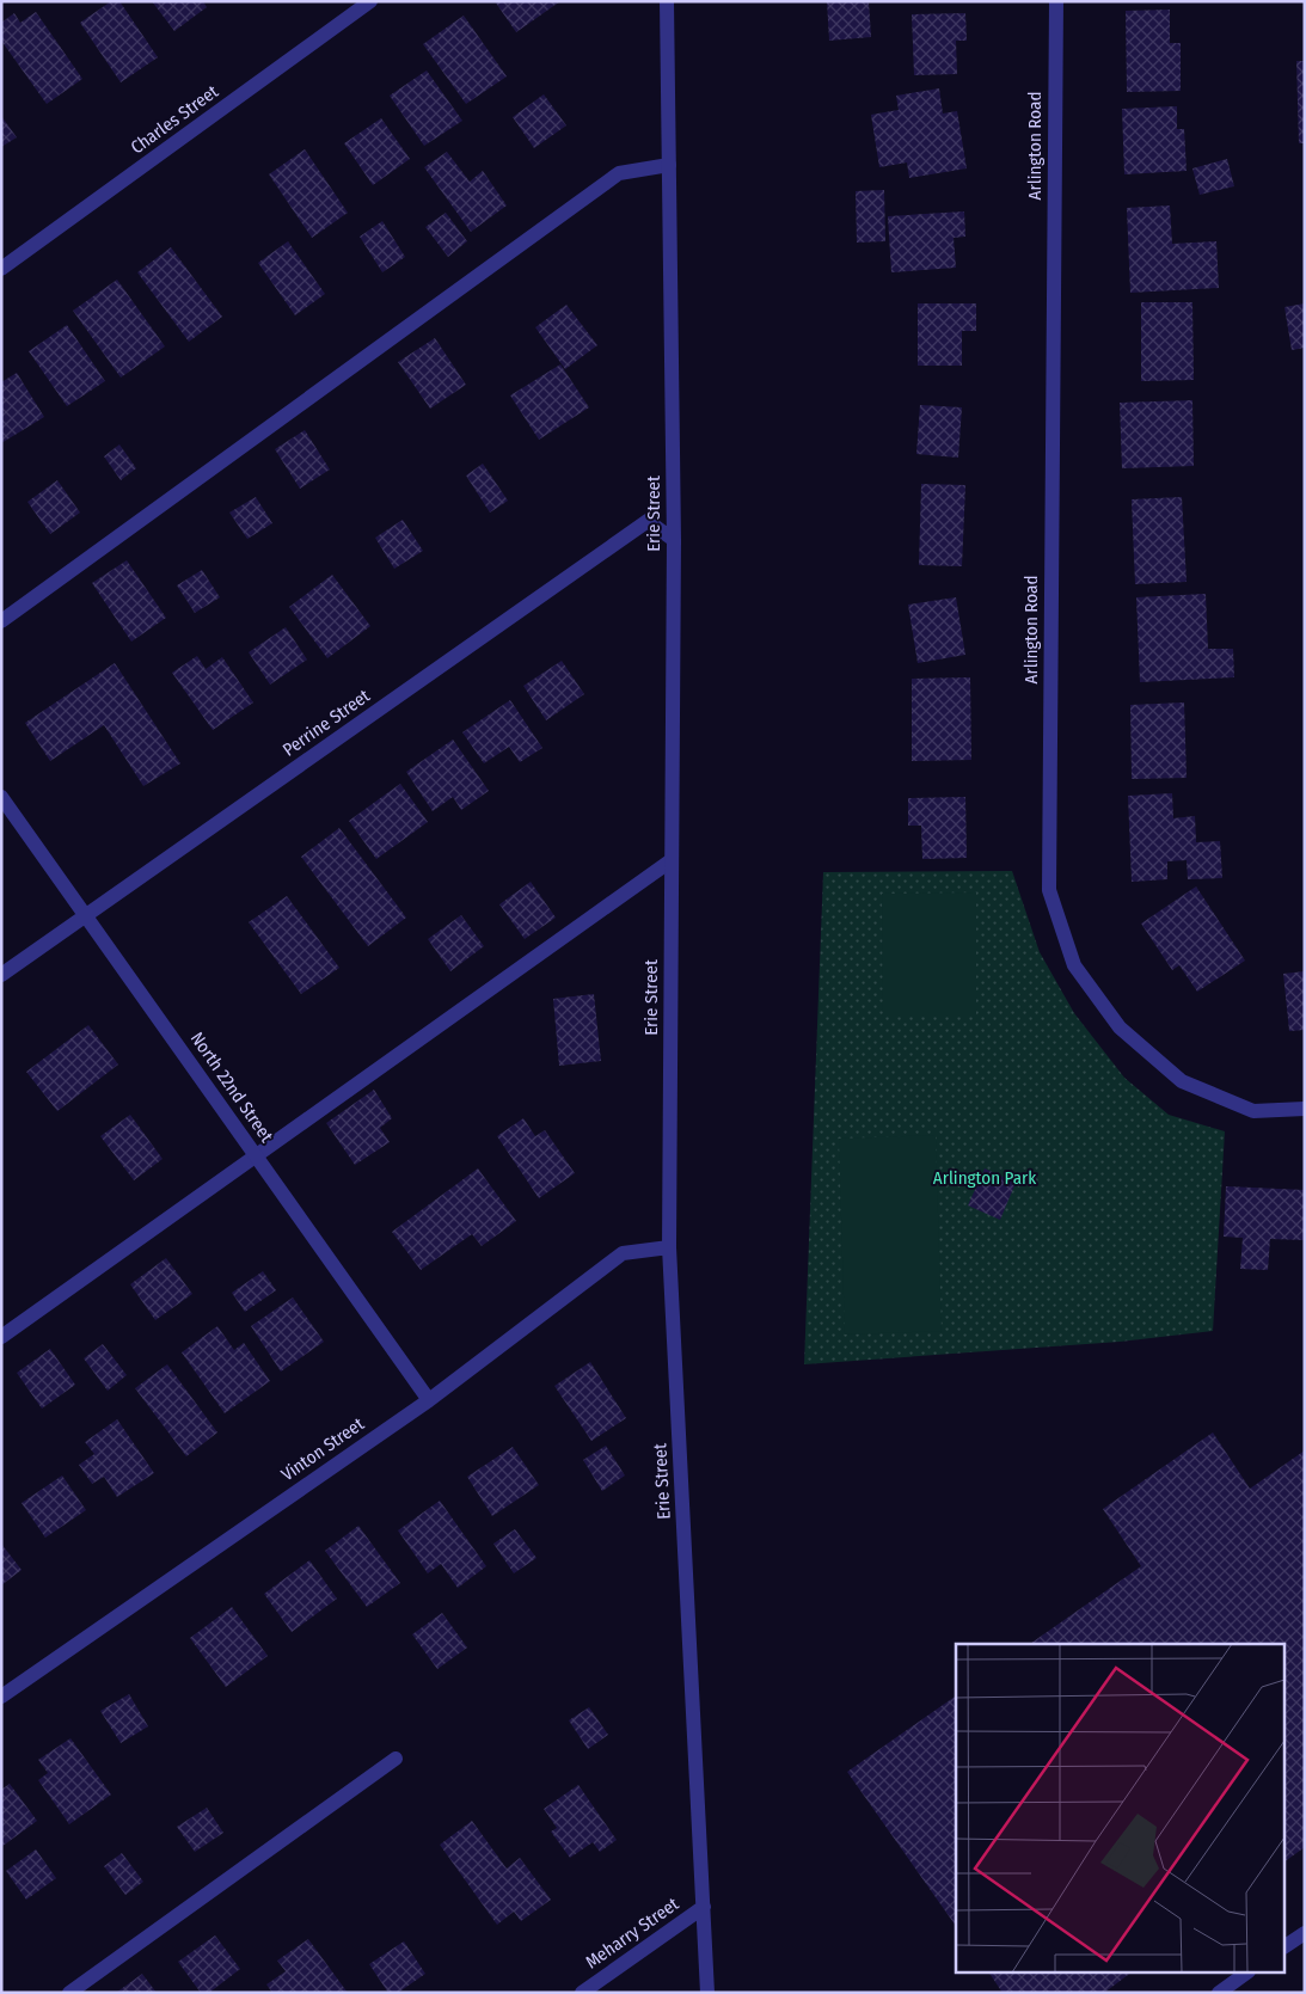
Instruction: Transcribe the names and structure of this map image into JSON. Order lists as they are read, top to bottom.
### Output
{
  "streets": {
    "street": [
      "Charles Street",
      "Arlington Road",
      "Erie Street",
      "Perrine Street",
      "North 22nd Street",
      "Vinton Street",
      "Meharry Street"
    ]
  },
  "crossings": [
    ["Erie Street", "Perrine Street"],
    ["Erie Street", "Vinton Street"],
    ["Erie Street", "Meharry Street"],
    ["Perrine Street", "North 22nd Street"],
    ["North 22nd Street", "Vinton Street"]
  ],
  "parks": ["Arlington Park"]
}
